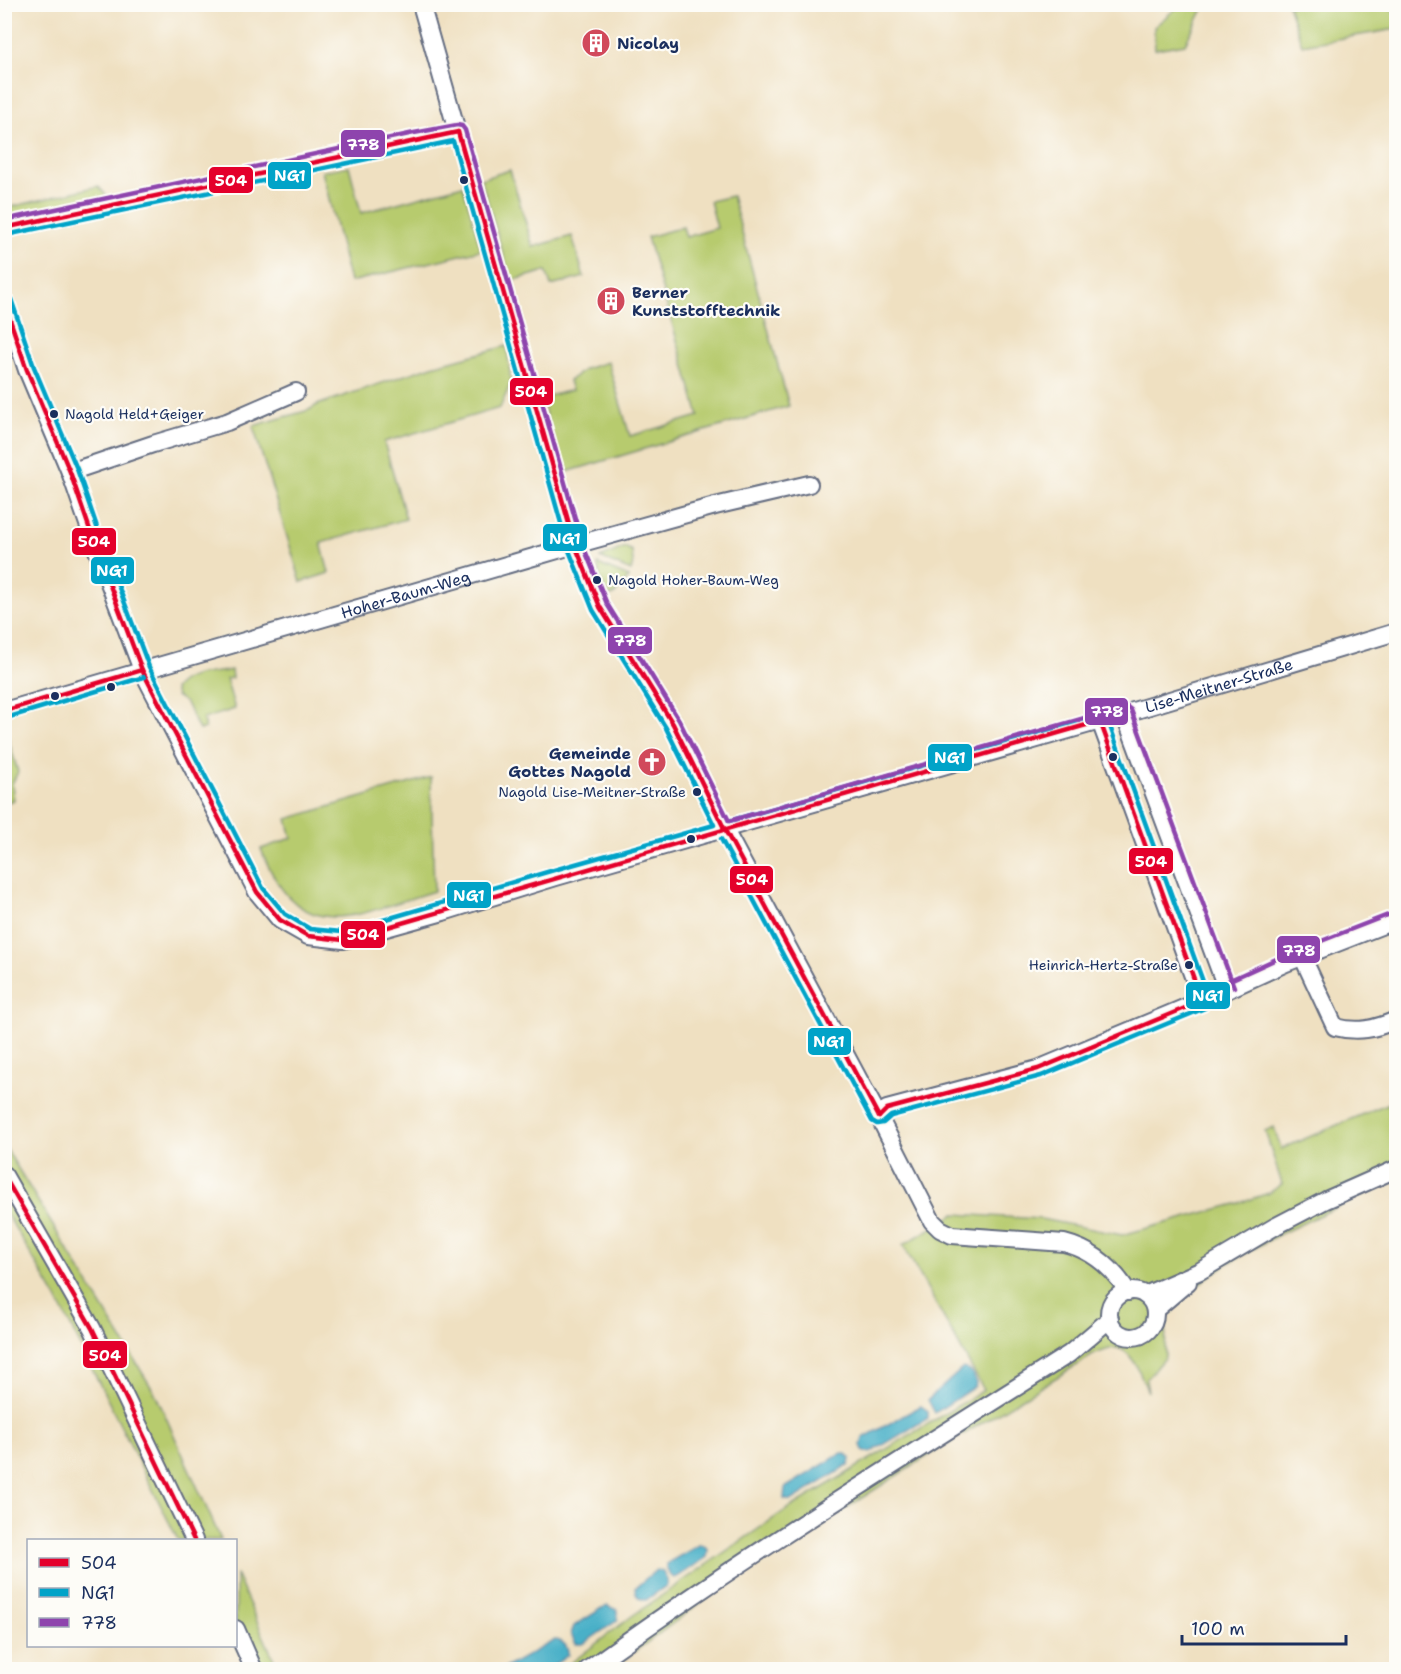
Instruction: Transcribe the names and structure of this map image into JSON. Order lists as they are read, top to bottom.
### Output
{
  "streets": {
    "street": ["Hoher-Baum-Weg", "Lise-Meitner-Straße"]
  },
  "crossings": [
    ["Hoher-Baum-Weg", "Lise-Meitner-Straße"]
  ],
  "places": {
    "building": ["Nicolay", "Berner Kunststofftechnik"],
    "other": [
      "Nagold Held+Geiger",
      "Nagold Hoher-Baum-Weg",
      "Nagold Lise-Meitner-Straße",
      "Heinrich-Hertz-Straße"
    ],
    "church": ["Gemeinde Gottes Nagold"]
  },
  "lines": ["transit line 778", "transit line 504", "transit line NG1"],
  "legend": ["504", "NG1", "778"],
  "scale_bar": "100 m"
}
